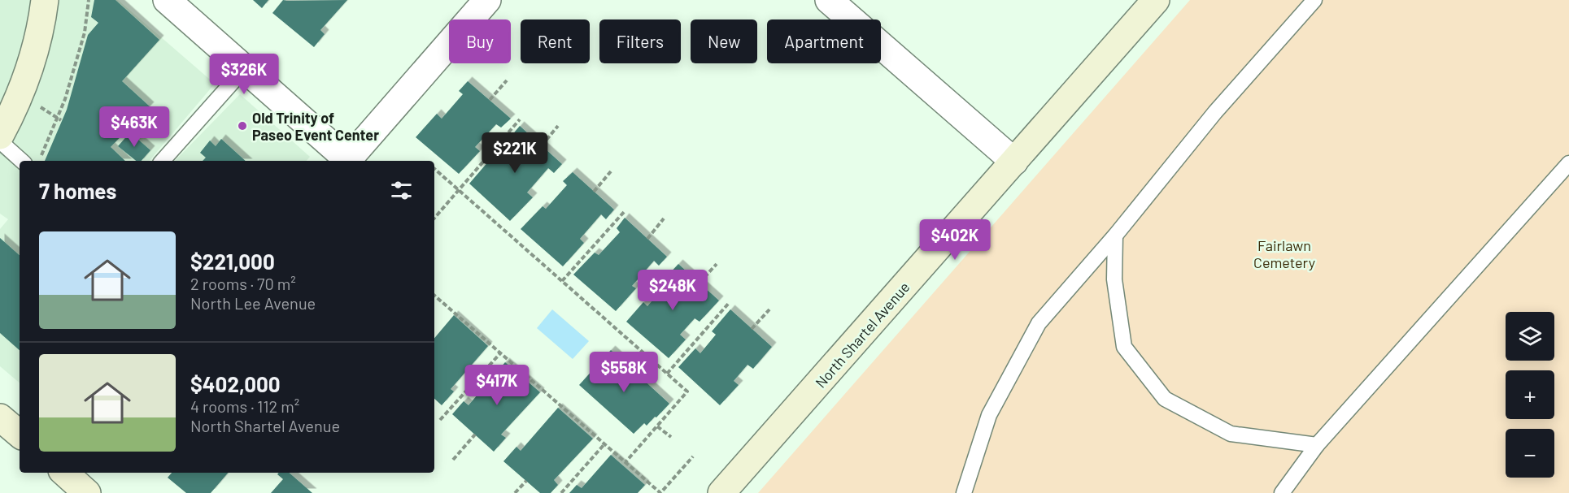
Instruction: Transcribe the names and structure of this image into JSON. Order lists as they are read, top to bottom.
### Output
{
  "streets": {
    "street": ["North Shartel Avenue"]
  },
  "parks": ["Fairlawn Cemetery"],
  "places": ["Old Trinity of Paseo Event Center"],
  "page": {
    "chip": [
      "Buy",
      "Rent",
      "Filters",
      "New",
      "Apartment"
    ],
    "price": [
      "$326K",
      "$463K",
      "$221K",
      "$402K",
      "$248K",
      "$558K",
      "$417K"
    ],
    "heading": "7 homes",
    "list": [
      {
        "name": "$221,000",
        "note": "2 rooms · 70 m² · North Lee Avenue"
      },
      {
        "name": "$402,000",
        "note": "4 rooms · 112 m² · North Shartel Avenue"
      }
    ],
    "map_buttons": ["+", "−"]
  }
}
